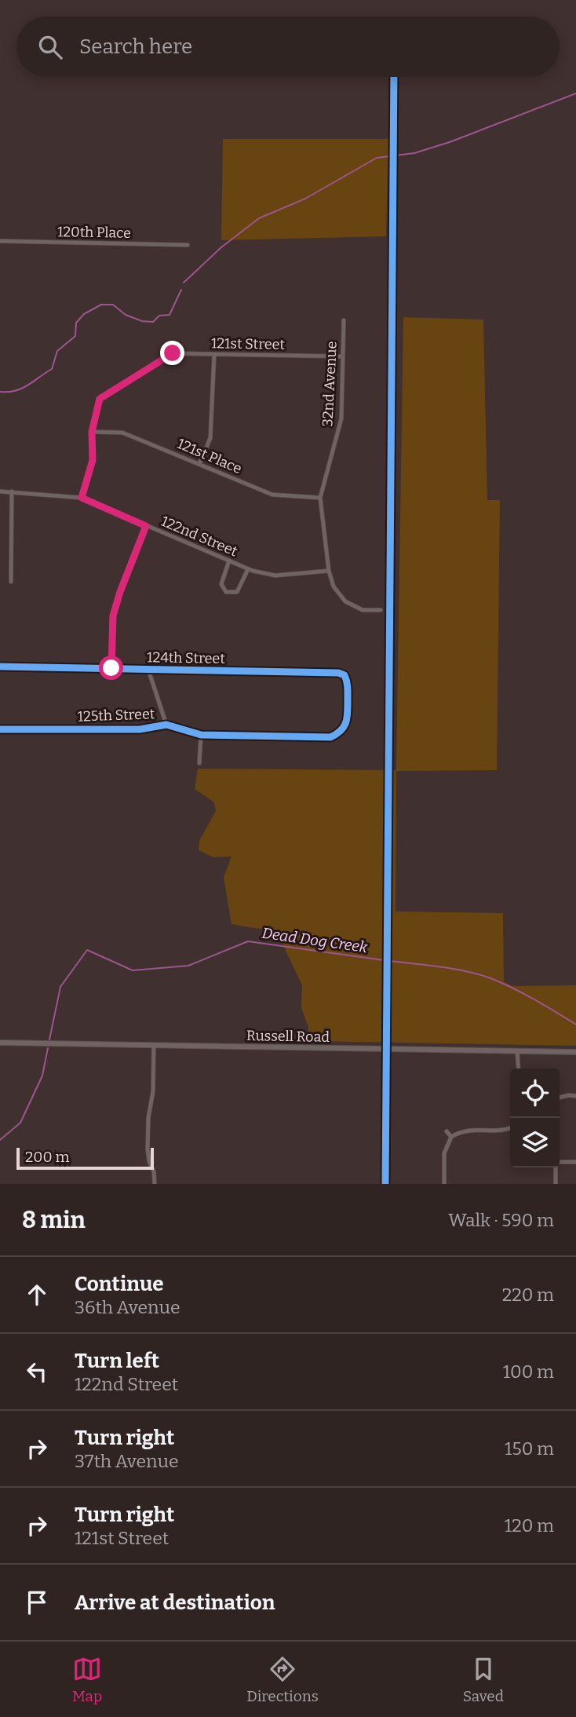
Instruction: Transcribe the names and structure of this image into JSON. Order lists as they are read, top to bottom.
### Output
{
  "streets": {
    "street": [
      "120th Place",
      "121st Street",
      "32nd Avenue",
      "121st Place",
      "122nd Street",
      "124th Street",
      "125th Street",
      "Russell Road"
    ]
  },
  "crossings": [
    ["121st Street", "32nd Avenue"],
    ["121st Street", "121st Place"],
    ["32nd Avenue", "121st Place"],
    ["32nd Avenue", "122nd Street"],
    ["124th Street", "125th Street"]
  ],
  "water": ["Dead Dog Creek"],
  "scale_bar": "200 m",
  "page": {
    "search": "Search here",
    "scale": "200 m",
    "heading": ["8 min", "Walk · 590 m"],
    "list": [
      ["Continue", "36th Avenue", "220 m"],
      ["Turn left", "122nd Street", "100 m"],
      ["Turn right", "37th Avenue", "150 m"],
      ["Turn right", "121st Street", "120 m"],
      "Arrive at destination"
    ],
    "nav": ["Map", "Directions", "Saved"]
  }
}
